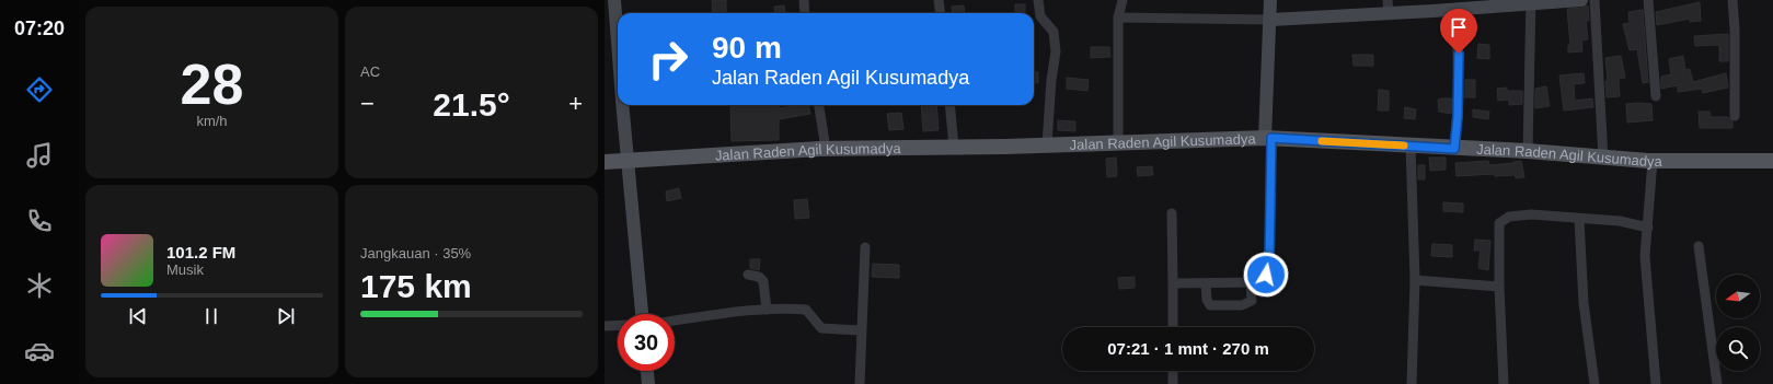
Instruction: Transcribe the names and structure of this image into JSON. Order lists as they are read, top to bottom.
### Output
{
  "streets": {
    "main road": ["Jalan Raden Agil Kusumadya"]
  },
  "north": "left",
  "page": {
    "tabs": "07:20",
    "tile": [
      ["28", "km/h"],
      "AC",
      ["Jangkauan · 35%", "175 km"]
    ],
    "turn": ["90 m", "Jalan Raden Agil Kusumadya"],
    "heat": ["−", "21.5°", "+"],
    "song": ["101.2 FM", "Musik"],
    "limit": "30",
    "trip": "07:21 · 1 mnt · 270 m"
  }
}
